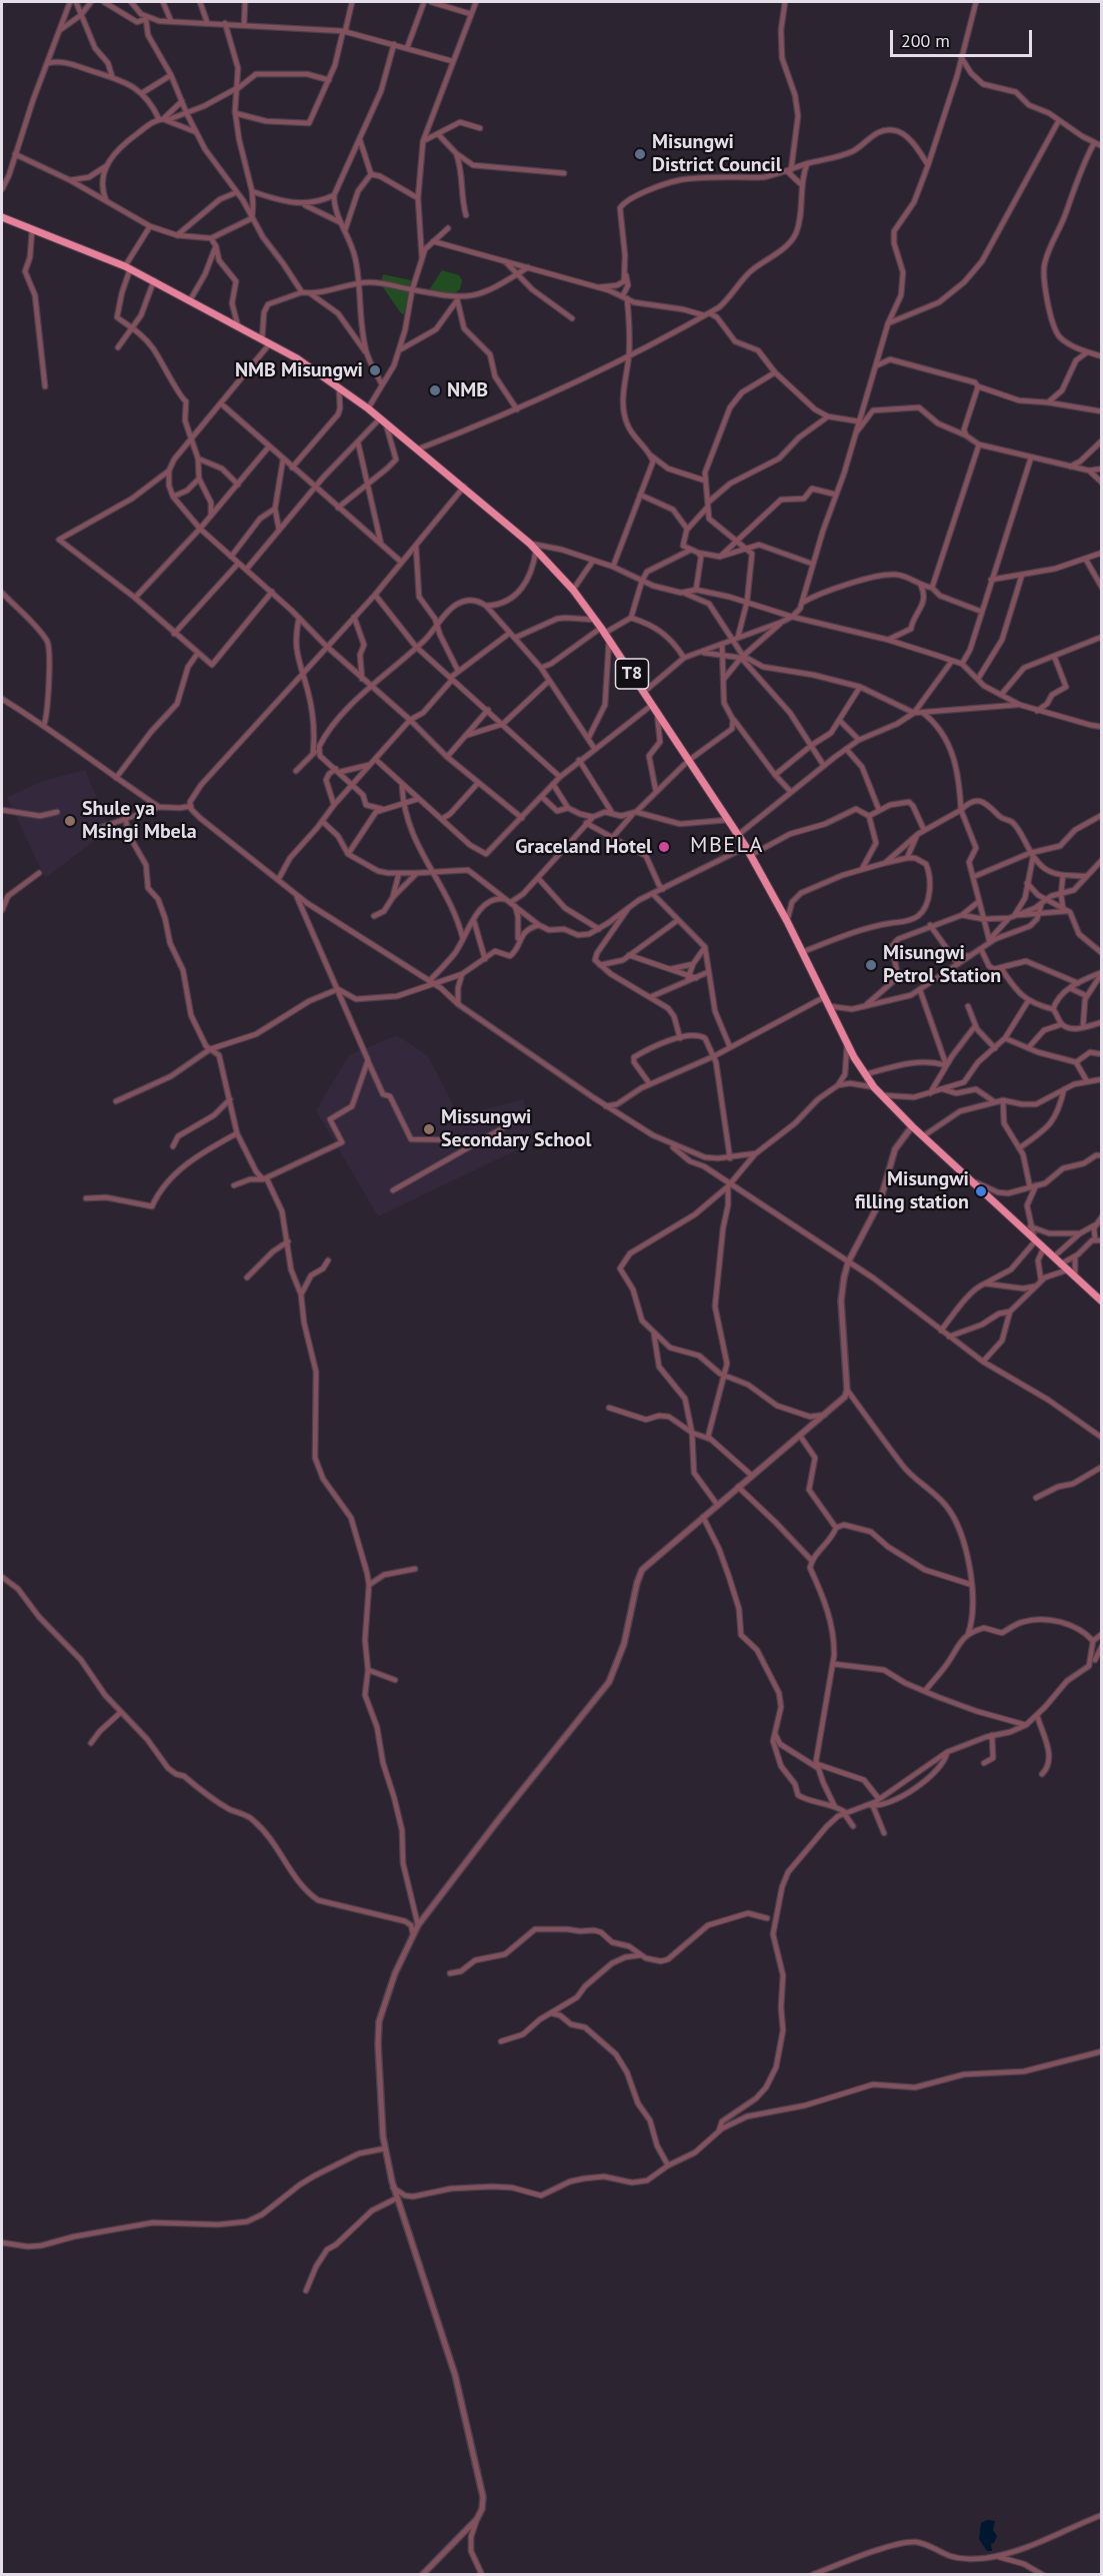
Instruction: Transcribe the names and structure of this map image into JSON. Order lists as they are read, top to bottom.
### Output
{
  "streets": {
    "highway": ["T8"]
  },
  "districts": ["MBELA"],
  "places": [
    "Misungwi District Council",
    "NMB Misungwi",
    "NMB",
    "Shule ya Msingi Mbela",
    "Graceland Hotel",
    "Misungwi Petrol Station",
    "Missungwi Secondary School",
    "Misungwi filling station"
  ],
  "scale_bar": "200 m"
}
